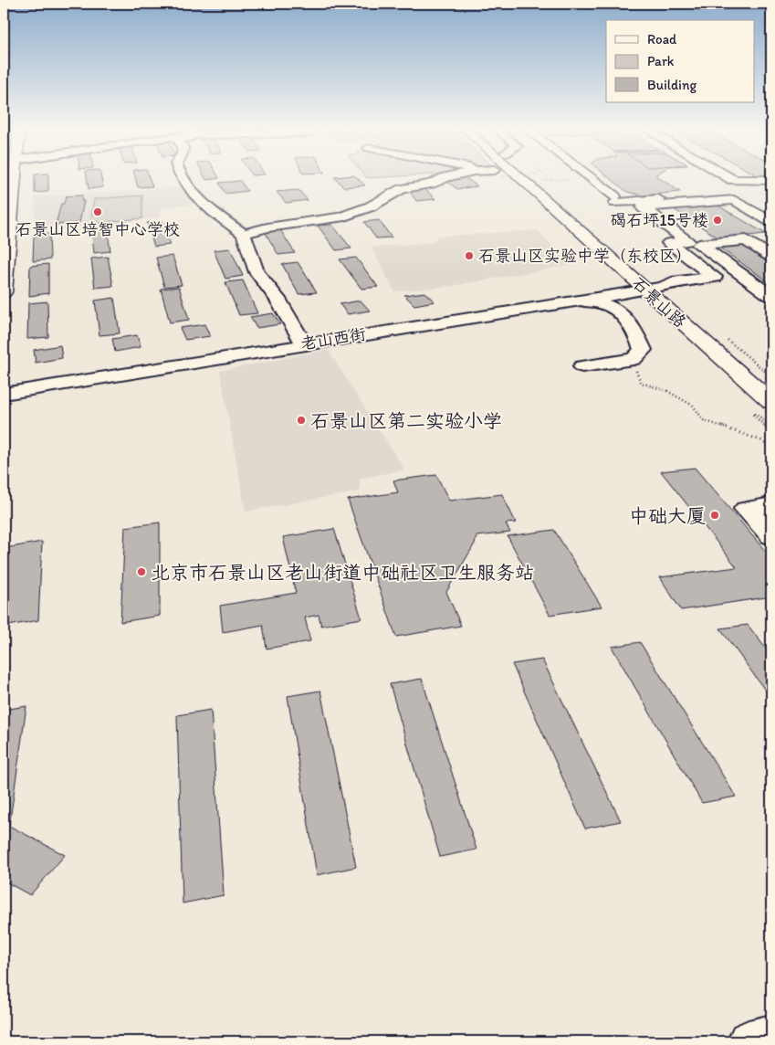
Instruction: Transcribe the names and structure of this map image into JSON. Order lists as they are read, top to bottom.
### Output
{
  "streets": {
    "main road": ["石景山路"],
    "street": ["老山西街"]
  },
  "crossings": [
    ["石景山路", "老山西街"]
  ],
  "places": [
    "石景山区培智中心学校",
    "碣石坪15号楼",
    "石景山区实验中学（东校区）",
    "石景山区第二实验小学",
    "中础大厦",
    "北京市石景山区老山街道中础社区卫生服务站"
  ],
  "legend": ["Road", "Park", "Building"]
}
